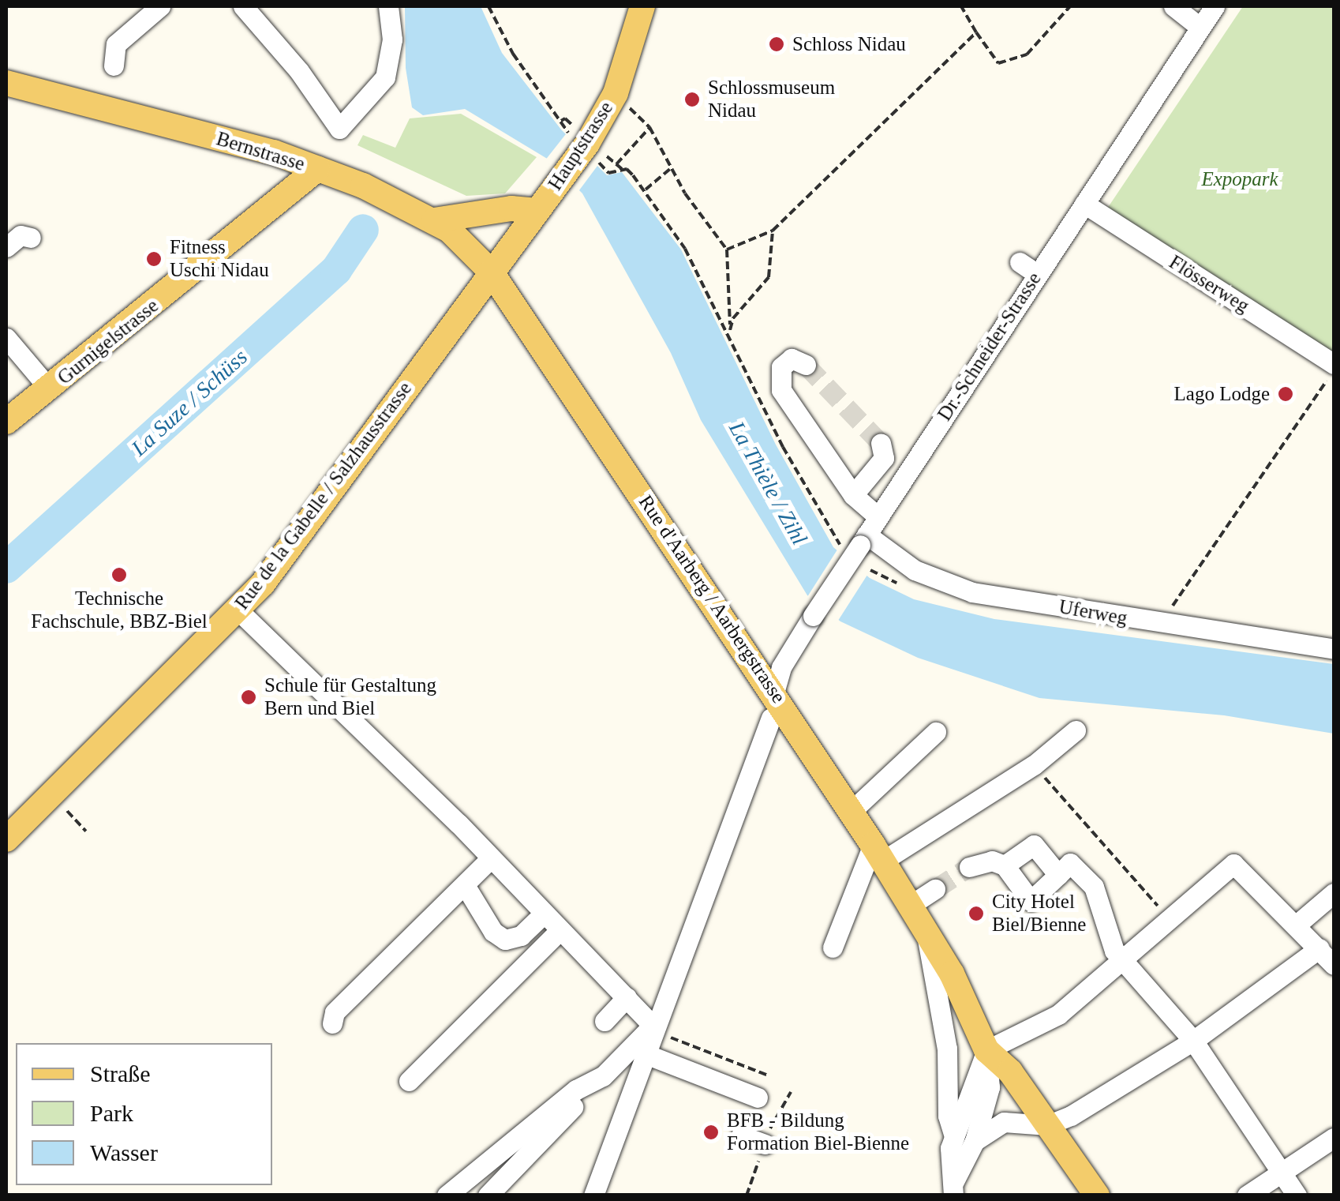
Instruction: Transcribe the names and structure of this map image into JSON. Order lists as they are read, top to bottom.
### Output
{
  "streets": {
    "main road": [
      "Hauptstrasse",
      "Bernstrasse",
      "Gurnigelstrasse",
      "Rue de la Gabelle / Salzhausstrasse",
      "Rue d'Aarberg / Aarbergstrasse"
    ],
    "street": ["Flösserweg", "Dr.-Schneider-Strasse", "Uferweg"]
  },
  "crossings": [
    ["Hauptstrasse", "Bernstrasse"],
    ["Hauptstrasse", "Rue de la Gabelle / Salzhausstrasse"],
    ["Hauptstrasse", "Rue d'Aarberg / Aarbergstrasse"],
    ["Bernstrasse", "Gurnigelstrasse"],
    ["Bernstrasse", "Rue de la Gabelle / Salzhausstrasse"],
    ["Bernstrasse", "Rue d'Aarberg / Aarbergstrasse"],
    ["Flösserweg", "Dr.-Schneider-Strasse"],
    ["Dr.-Schneider-Strasse", "Rue d'Aarberg / Aarbergstrasse"],
    ["Dr.-Schneider-Strasse", "Uferweg"],
    ["Rue de la Gabelle / Salzhausstrasse", "Rue d'Aarberg / Aarbergstrasse"]
  ],
  "water": ["La Suze / Schüss", "La Thièle / Zihl"],
  "parks": ["Expopark"],
  "places": [
    "Schloss Nidau",
    "Schlossmuseum Nidau",
    "Fitness Uschi Nidau",
    "Lago Lodge",
    "Technische Fachschule, BBZ-Biel",
    "Schule für Gestaltung Bern und Biel",
    "City Hotel Biel/Bienne",
    "BFB - Bildung Formation Biel-Bienne"
  ],
  "legend": ["Straße", "Park", "Wasser"]
}
